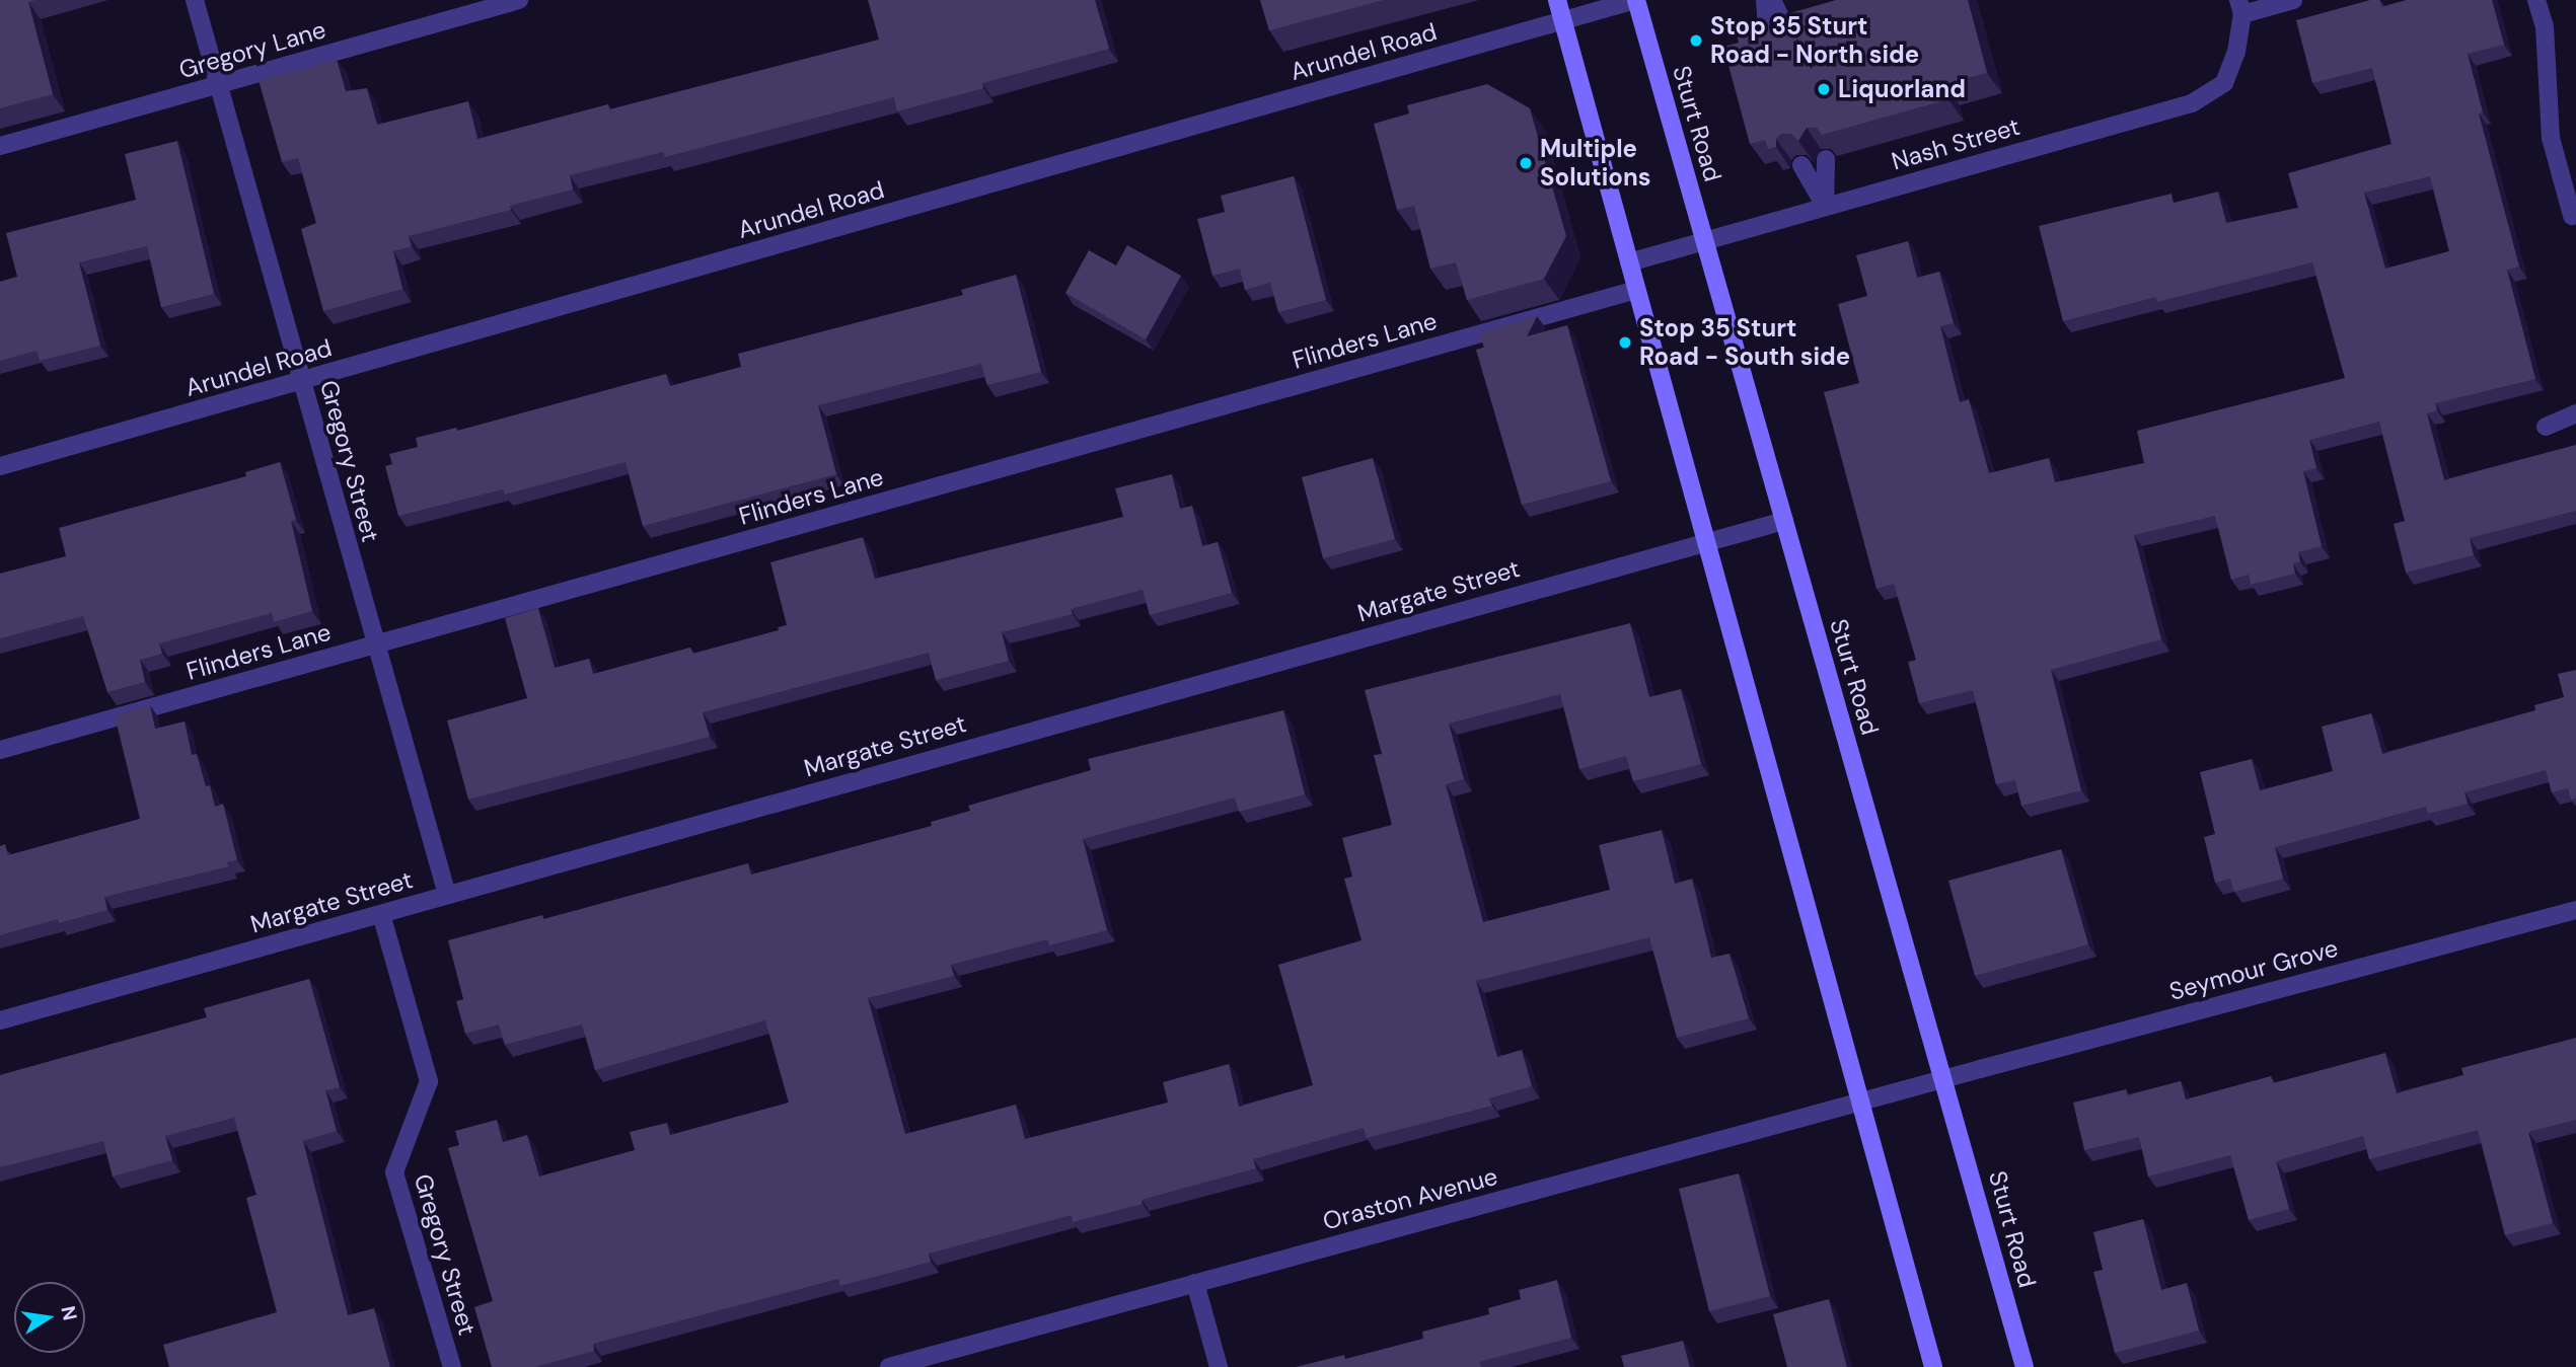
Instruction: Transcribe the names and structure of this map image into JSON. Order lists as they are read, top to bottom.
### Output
{
  "streets": {
    "main road": ["Sturt Road"],
    "street": [
      "Gregory Lane",
      "Arundel Road",
      "Nash Street",
      "Flinders Lane",
      "Gregory Street",
      "Margate Street",
      "Seymour Grove",
      "Oraston Avenue"
    ]
  },
  "crossings": [
    ["Gregory Lane", "Gregory Street"],
    ["Arundel Road", "Sturt Road"],
    ["Arundel Road", "Gregory Street"],
    ["Sturt Road", "Nash Street"],
    ["Sturt Road", "Margate Street"],
    ["Sturt Road", "Seymour Grove"],
    ["Sturt Road", "Oraston Avenue"],
    ["Flinders Lane", "Gregory Street"],
    ["Gregory Street", "Margate Street"],
    ["Seymour Grove", "Oraston Avenue"]
  ],
  "places": [
    "Stop 35 Sturt Road - North side",
    "Liquorland",
    "Multiple Solutions",
    "Stop 35 Sturt Road - South side"
  ],
  "north": "right"
}
